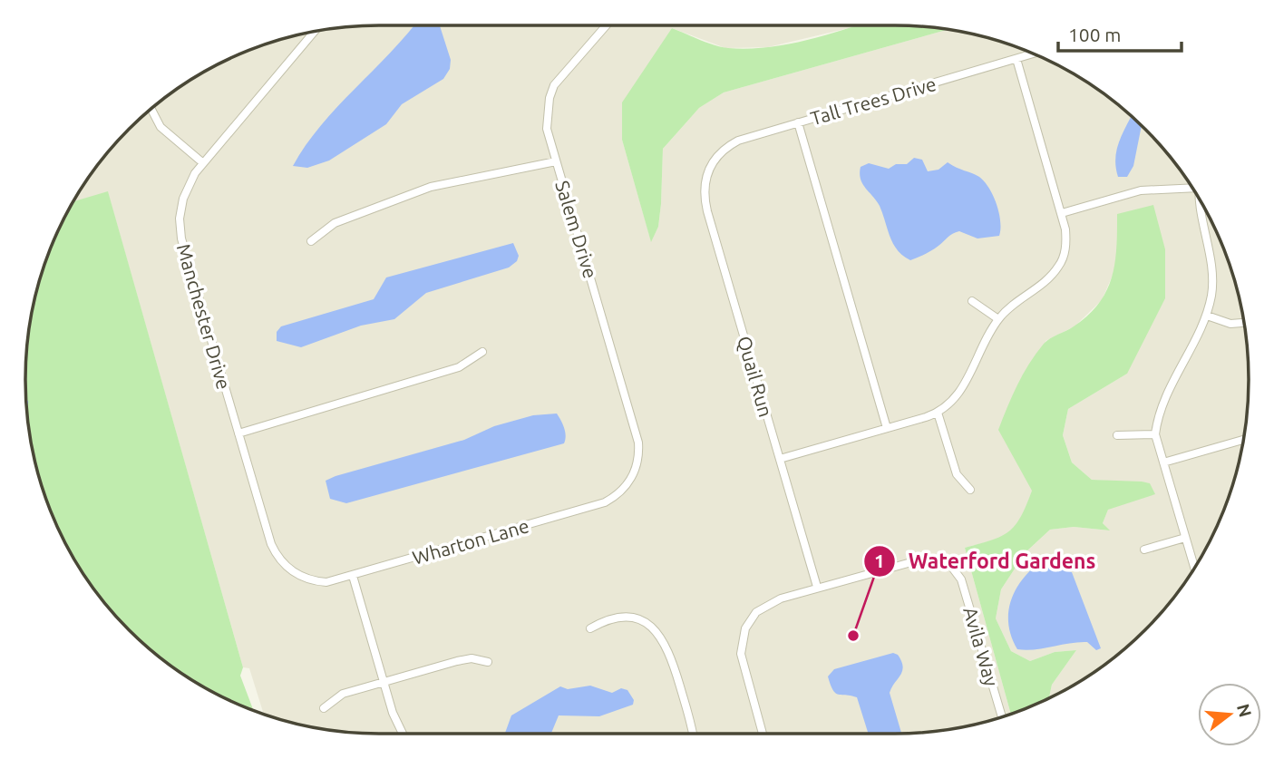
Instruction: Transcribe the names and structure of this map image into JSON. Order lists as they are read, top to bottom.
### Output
{
  "streets": {
    "street": [
      "Tall Trees Drive",
      "Salem Drive",
      "Manchester Drive",
      "Quail Run",
      "Wharton Lane",
      "Avila Way"
    ]
  },
  "crossings": [
    ["Tall Trees Drive", "Quail Run"],
    ["Salem Drive", "Wharton Lane"],
    ["Manchester Drive", "Wharton Lane"],
    ["Quail Run", "Avila Way"]
  ],
  "places": ["Waterford Gardens"],
  "scale_bar": "100 m",
  "north": "right"
}
